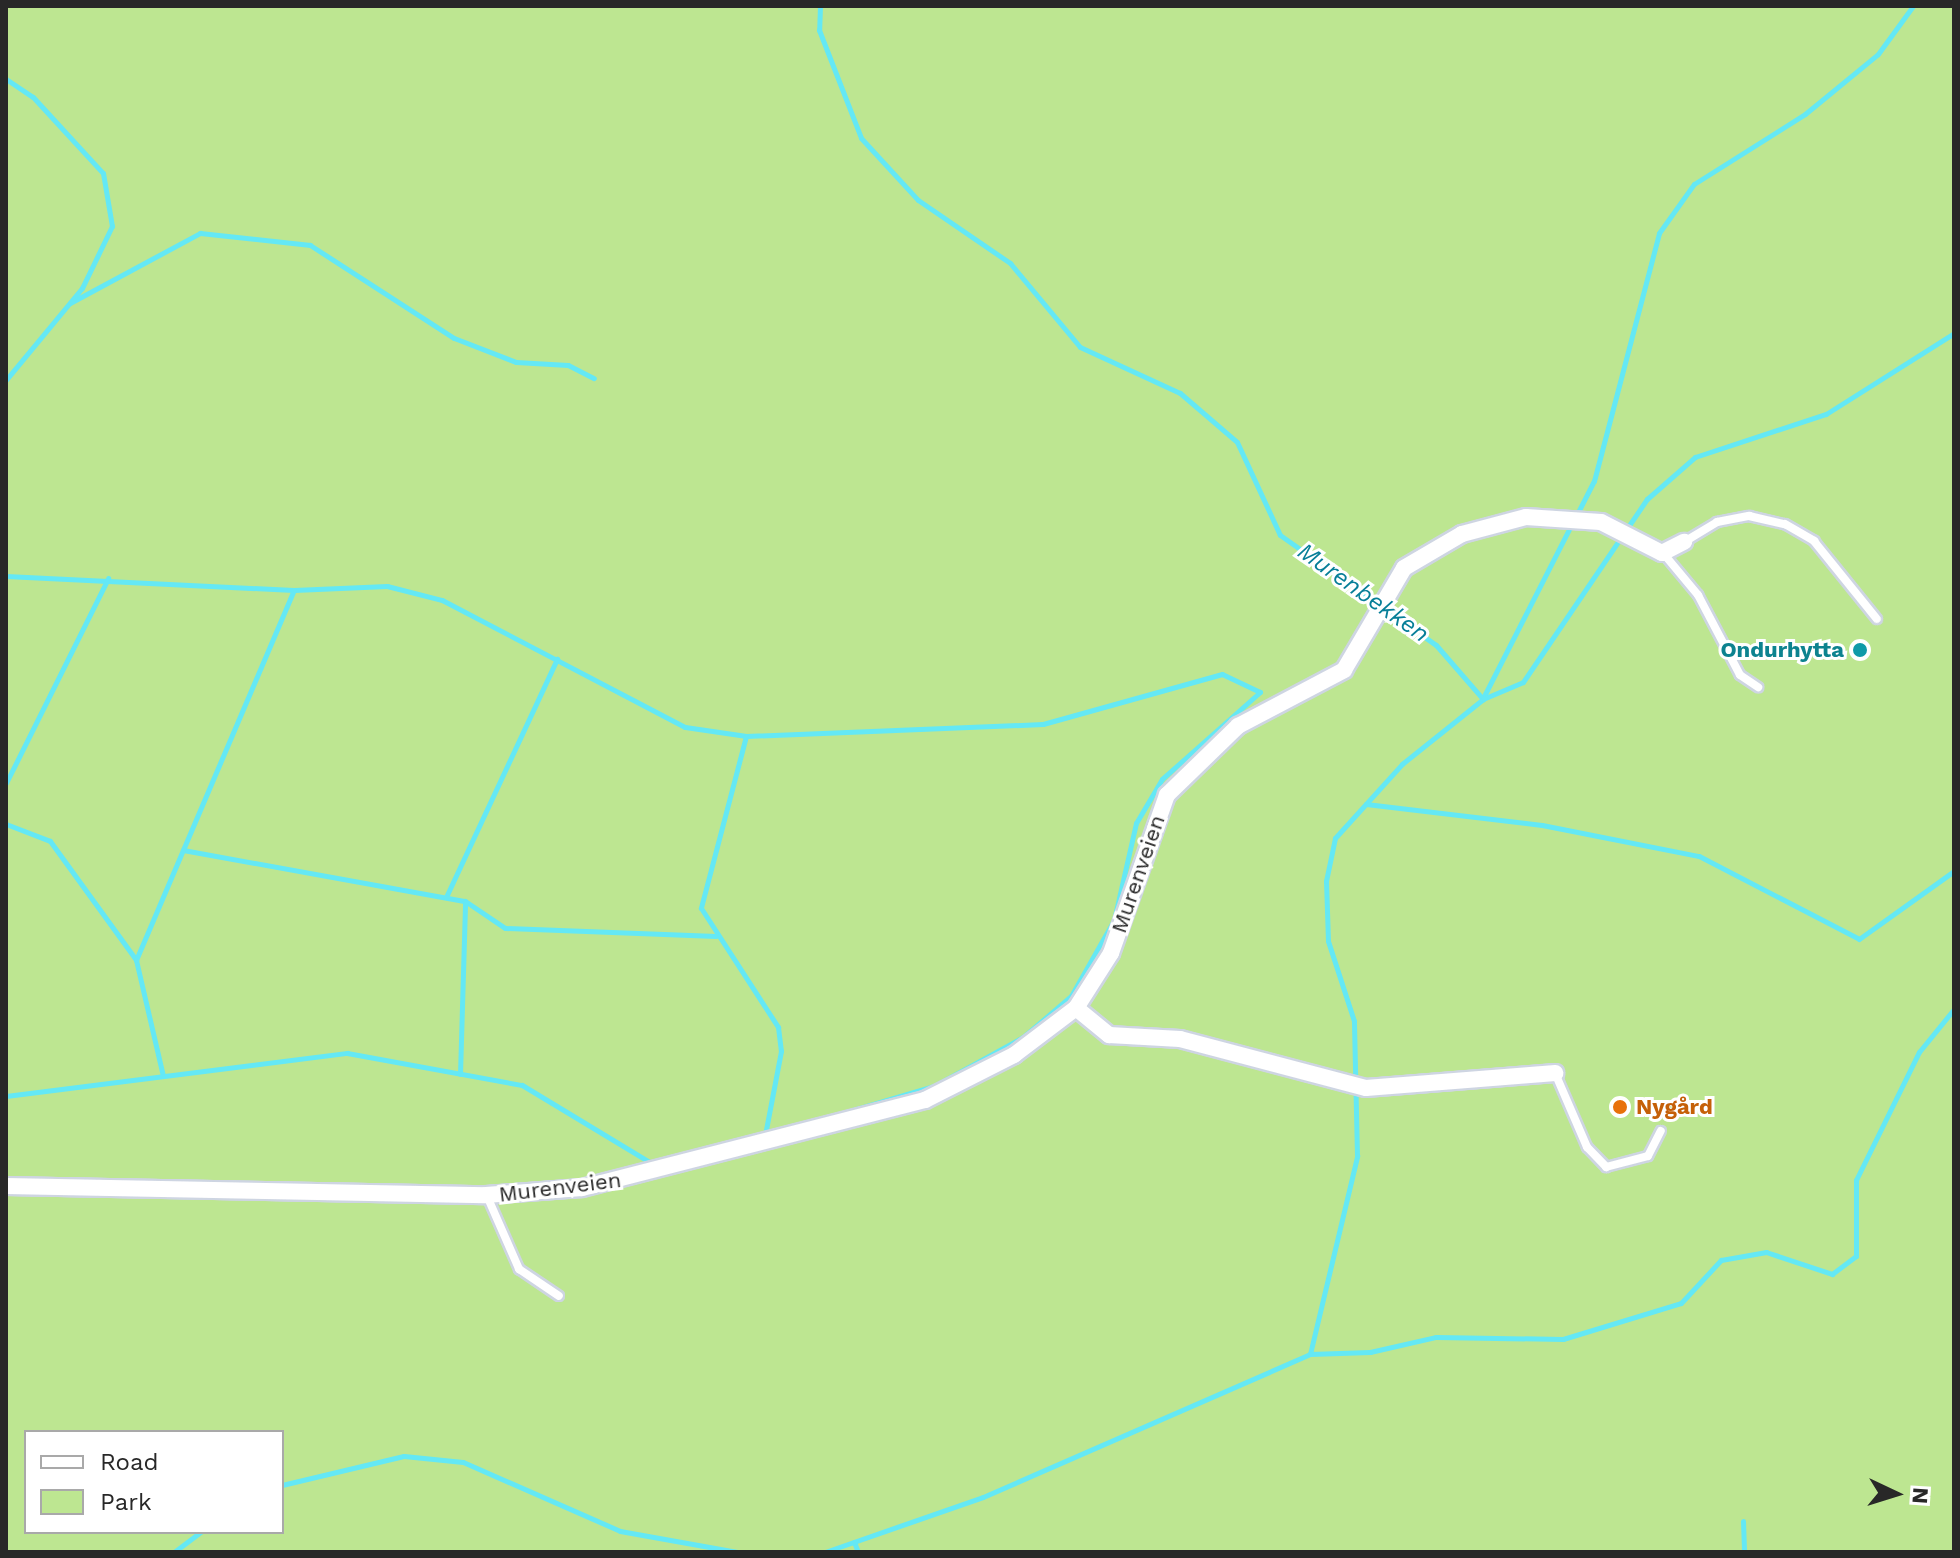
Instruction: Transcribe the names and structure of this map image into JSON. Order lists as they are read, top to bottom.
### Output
{
  "streets": {
    "street": ["Murenveien"]
  },
  "water": ["Murenbekken"],
  "places": ["Ondurhytta", "Nygård"],
  "legend": ["Road", "Park"],
  "north": "right"
}
